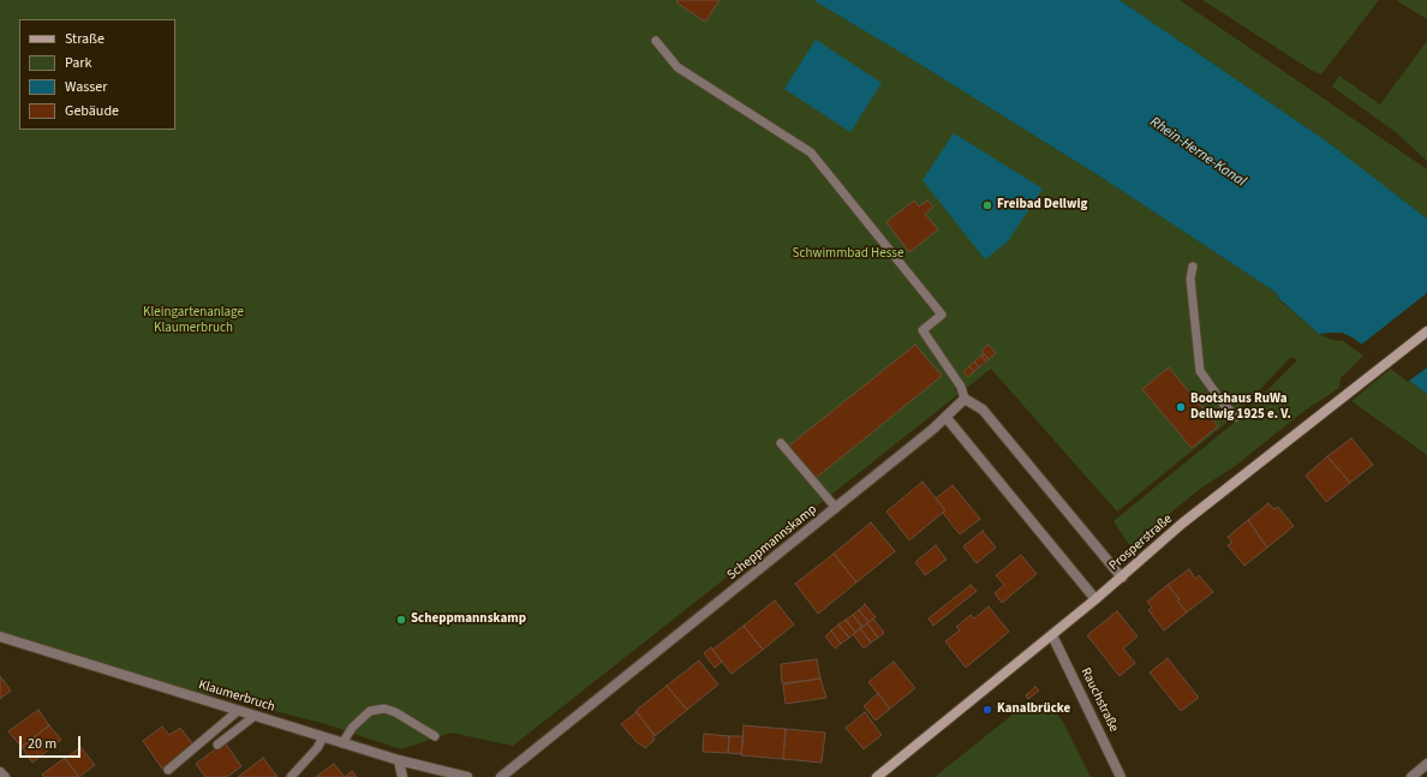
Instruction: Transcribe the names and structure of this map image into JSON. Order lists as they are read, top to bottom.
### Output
{
  "streets": {
    "main road": ["Prosperstraße"],
    "street": ["Scheppmannskamp", "Klaumerbruch", "Rauchstraße"]
  },
  "crossings": [
    ["Prosperstraße", "Rauchstraße"]
  ],
  "water": ["Rhein-Herne-Kanal"],
  "parks": ["Schwimmbad Hesse", "Kleingartenanlage Klaumerbruch"],
  "places": [
    "Freibad Dellwig",
    "Bootshaus RuWa Dellwig 1925 e. V.",
    "Scheppmannskamp",
    "Kanalbrücke"
  ],
  "legend": [
    "Straße",
    "Park",
    "Wasser",
    "Gebäude"
  ],
  "scale_bar": "20 m"
}
